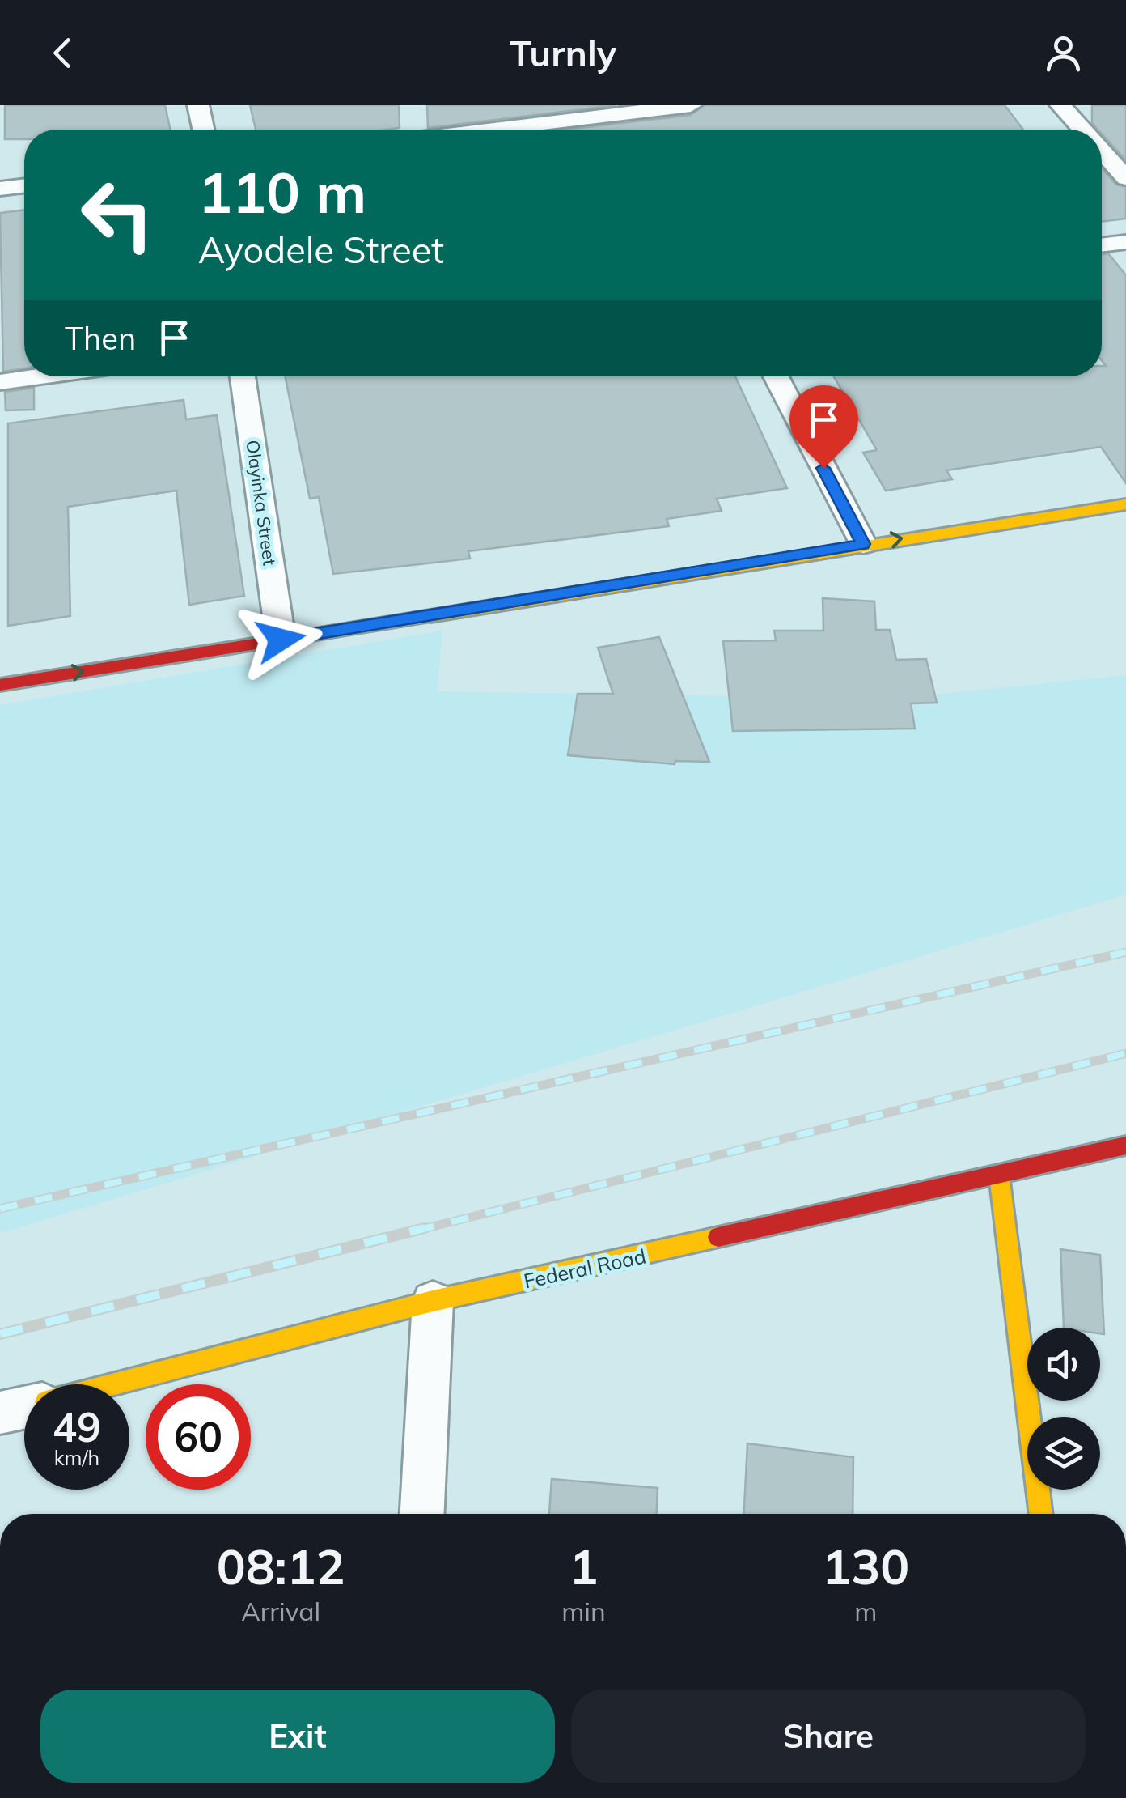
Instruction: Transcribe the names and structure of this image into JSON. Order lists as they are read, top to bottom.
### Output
{
  "streets": {
    "main road": ["Federal Road"],
    "street": ["Olayinka Street"]
  },
  "page": {
    "header": "Turnly",
    "turn": ["110 m", "Ayodele Street"],
    "then": "Then",
    "speed": "49 km/h",
    "limit": "60",
    "eta": [
      "08:12",
      "Arrival",
      "1",
      "min",
      "130",
      "m"
    ],
    "buttons": ["Exit", "Share"]
  }
}
